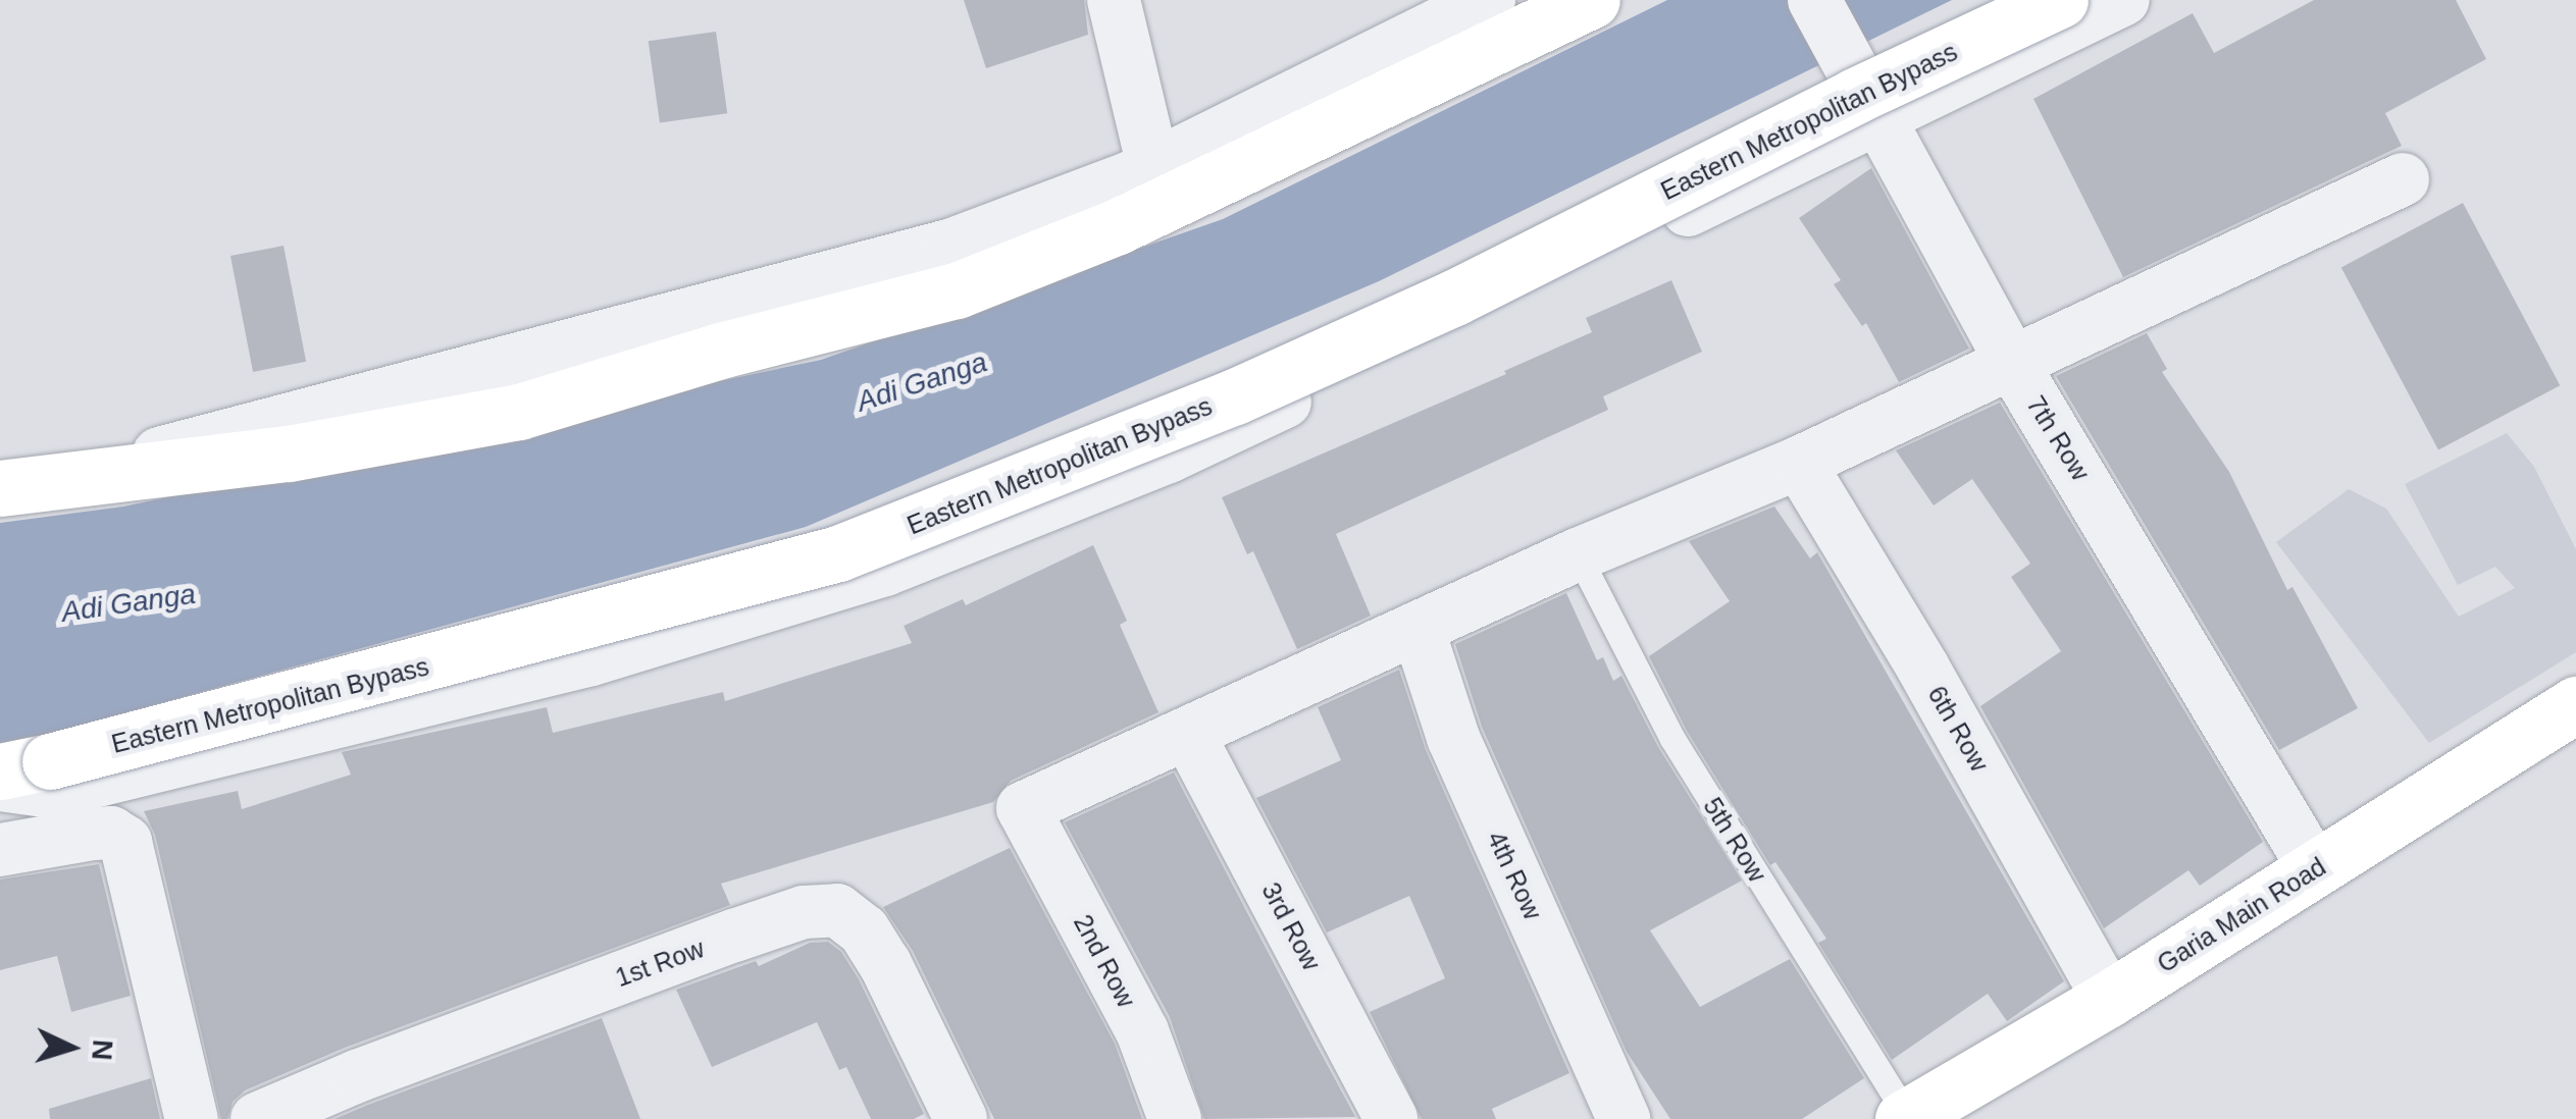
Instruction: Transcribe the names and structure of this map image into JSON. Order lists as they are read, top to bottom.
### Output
{
  "streets": {
    "main road": ["Eastern Metropolitan Bypass", "Garia Main Road"],
    "street": [
      "7th Row",
      "6th Row",
      "4th Row",
      "3rd Row",
      "2nd Row",
      "1st Row"
    ],
    "lane": ["5th Row"]
  },
  "crossings": [
    ["7th Row", "Garia Main Road"],
    ["6th Row", "Garia Main Road"],
    ["5th Row", "Garia Main Road"],
    ["3rd Row", "2nd Row"]
  ],
  "water": ["Adi Ganga"],
  "north": "right"
}
